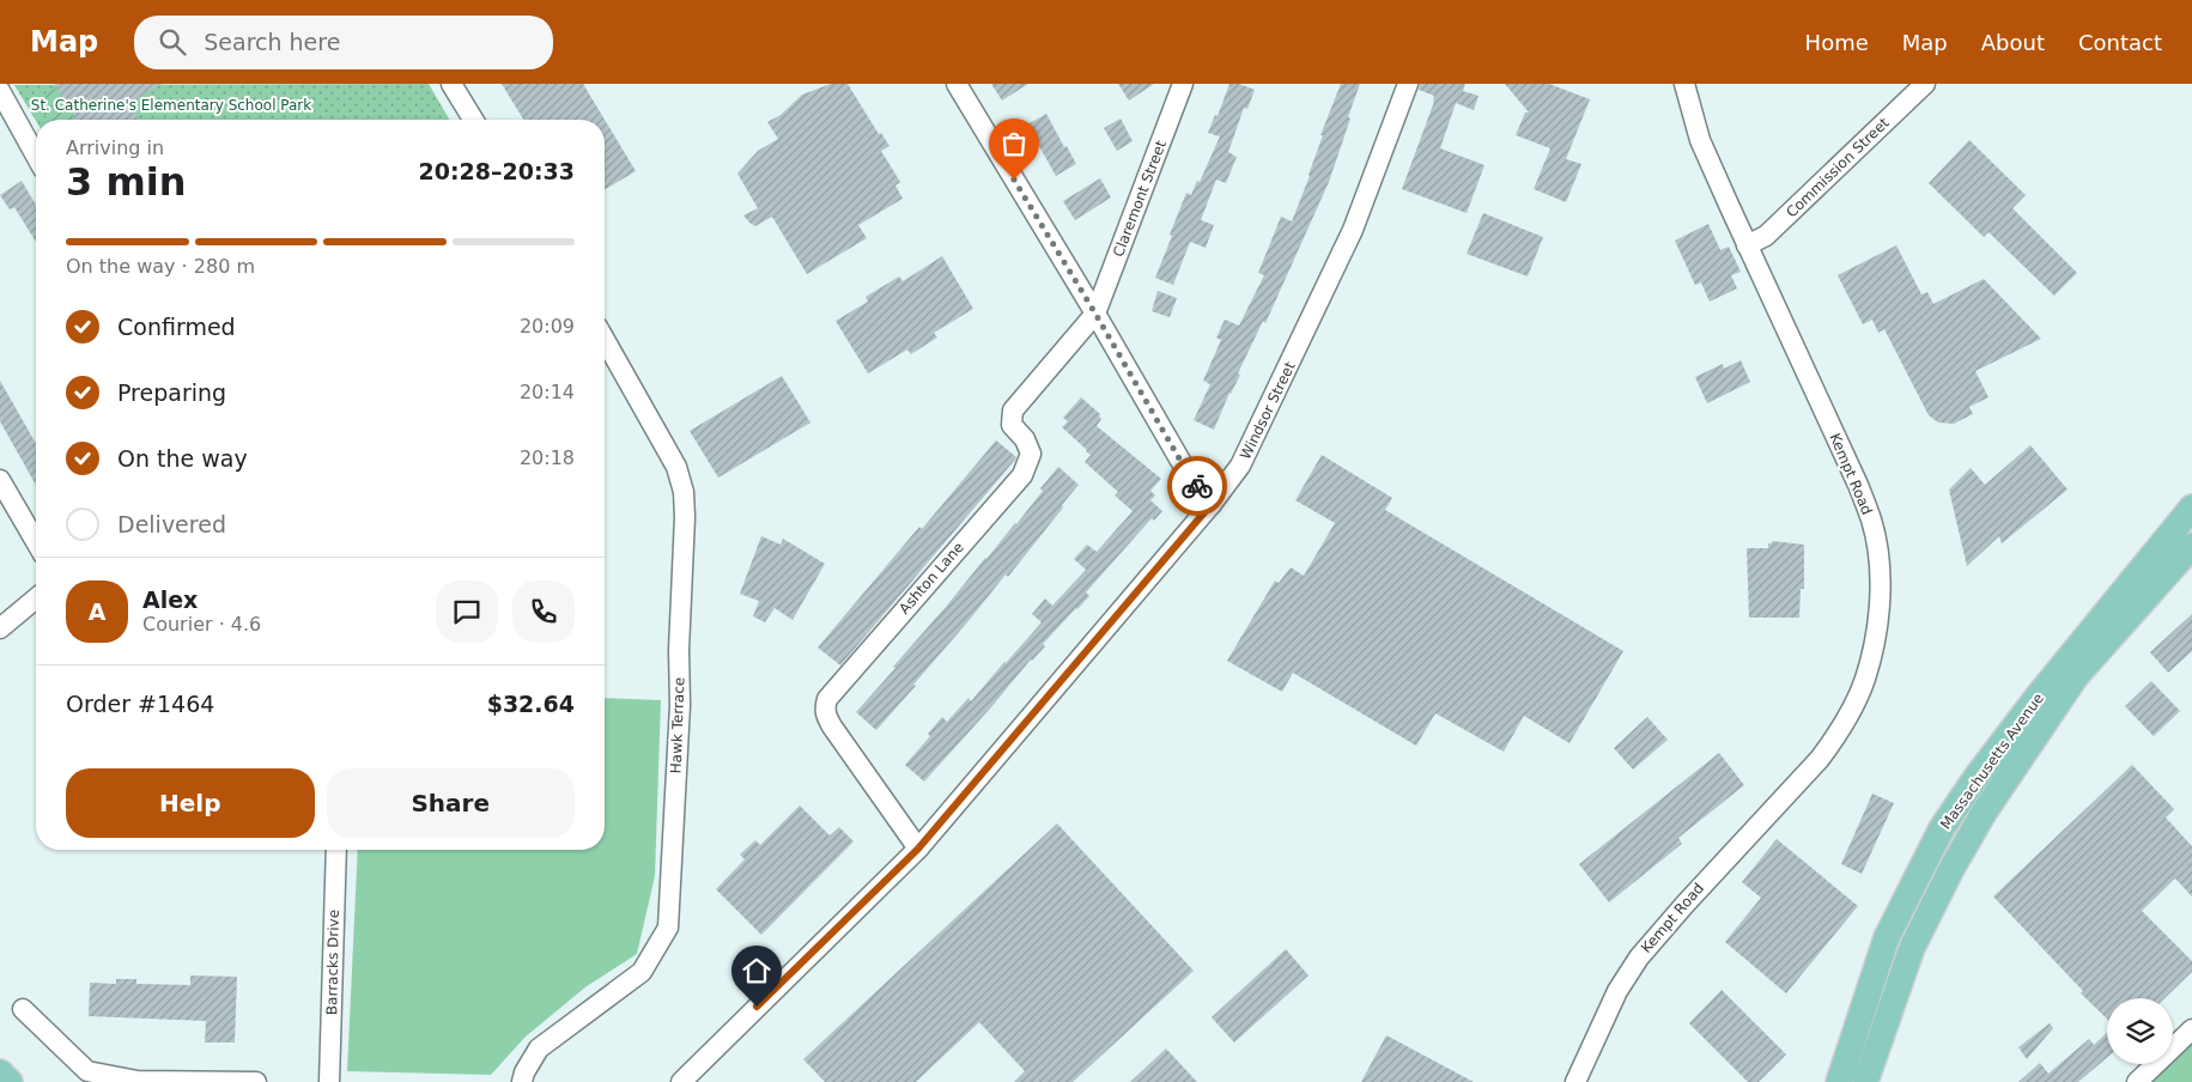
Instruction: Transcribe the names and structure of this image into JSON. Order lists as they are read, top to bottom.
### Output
{
  "streets": {
    "main road": ["Massachusetts Avenue"],
    "street": [
      "Commission Street",
      "Claremont Street",
      "Windsor Street",
      "Kempt Road",
      "Ashton Lane",
      "Hawk Terrace",
      "Barracks Drive"
    ]
  },
  "crossings": [
    ["Commission Street", "Kempt Road"],
    ["Claremont Street", "Ashton Lane"],
    ["Windsor Street", "Ashton Lane"]
  ],
  "parks": ["St. Catherine's Elementary School Park"],
  "page": {
    "header": "Map",
    "search": "Search here",
    "nav": [
      "Home",
      "Map",
      "About",
      "Contact"
    ],
    "heading": ["3 min", "Arriving in", "20:28–20:33"],
    "panel": [
      "Alex",
      "Courier · 4.6",
      "Order #1464",
      "$32.64"
    ],
    "bar": "On the way · 280 m",
    "list": [
      ["Confirmed", "20:09"],
      ["Preparing", "20:14"],
      ["On the way", "20:18"],
      "Delivered"
    ],
    "round": "A",
    "buttons": ["Help", "Share"]
  }
}
